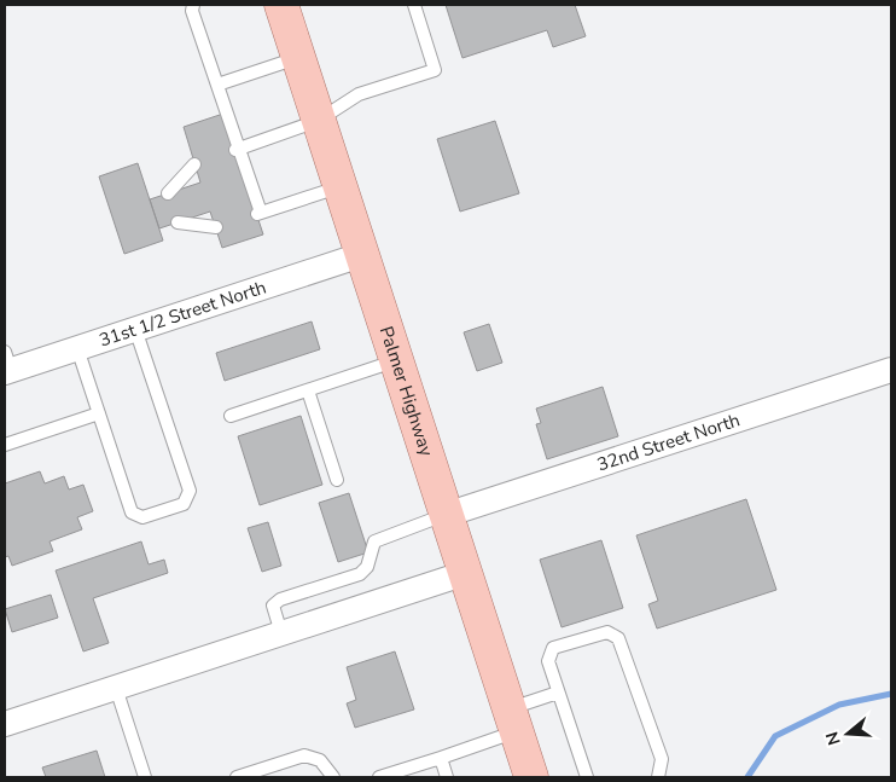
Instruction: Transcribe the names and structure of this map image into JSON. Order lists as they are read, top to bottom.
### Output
{
  "streets": {
    "main road": ["Palmer Highway"],
    "street": ["31st 1/2 Street North", "32nd Street North"]
  },
  "crossings": [
    ["31st 1/2 Street North", "Palmer Highway"],
    ["Palmer Highway", "32nd Street North"]
  ],
  "north": "left"
}
